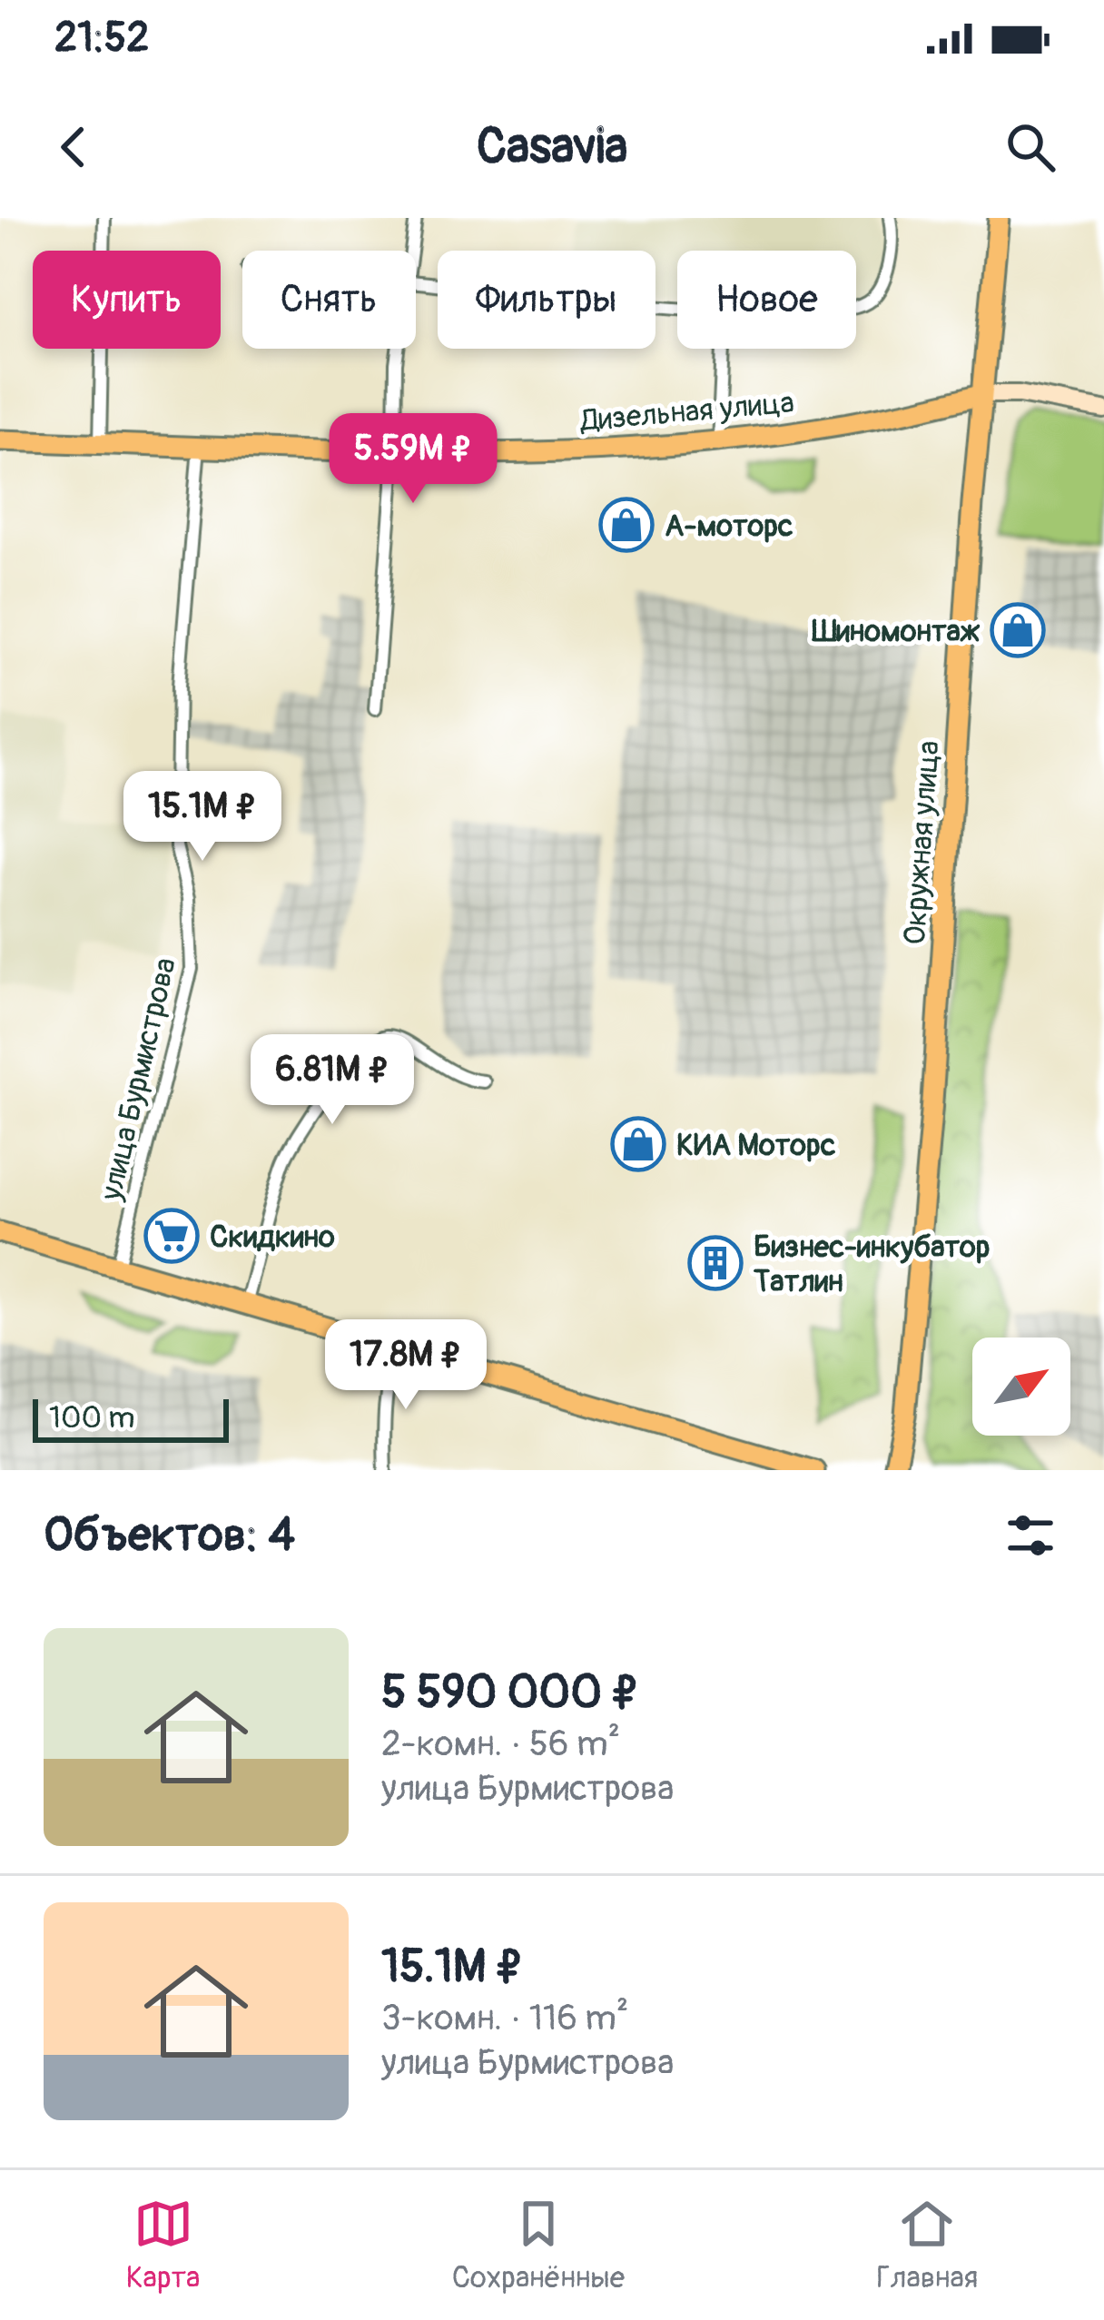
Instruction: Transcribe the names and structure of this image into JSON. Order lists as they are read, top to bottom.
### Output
{
  "streets": {
    "main road": ["Дизельная улица", "Окружная улица"],
    "street": ["улица Бурмистрова"]
  },
  "crossings": [
    ["Дизельная улица", "Окружная улица"],
    ["Дизельная улица", "улица Бурмистрова"]
  ],
  "places": {
    "shop": ["А-моторс", "Шиномонтаж", "КИА Моторс"],
    "supermarket": ["Скидкино"],
    "building": ["Бизнес-инкубатор Татлин"]
  },
  "scale_bar": "100 m",
  "north": "top right",
  "page": {
    "status": "21:52",
    "header": "Casavia",
    "chip": [
      "Купить",
      "Снять",
      "Фильтры",
      "Новое"
    ],
    "price": [
      "5.59M ₽",
      "15.1M ₽",
      "6.81M ₽",
      "17.8M ₽"
    ],
    "scale": "100 m",
    "heading": "Объектов: 4",
    "list": [
      {
        "name": "5 590 000 ₽",
        "note": "2-комн. · 56 m² · улица Бурмистрова"
      },
      {
        "name": "15.1M ₽",
        "note": "3-комн. · 116 m² · улица Бурмистрова"
      }
    ],
    "tabs": ["Карта", "Сохранённые", "Главная"]
  }
}
